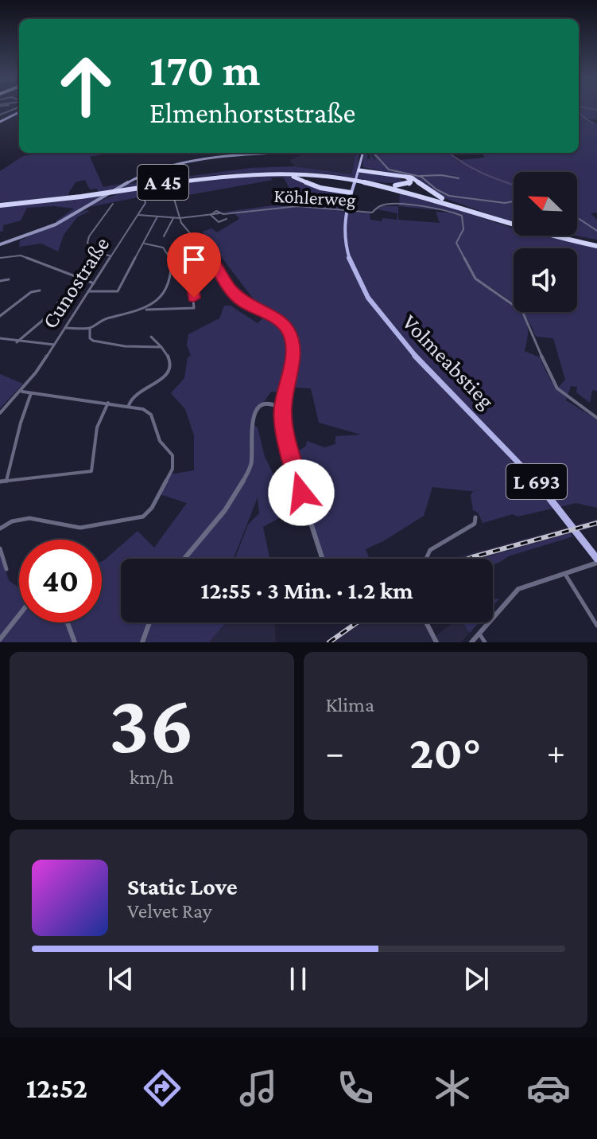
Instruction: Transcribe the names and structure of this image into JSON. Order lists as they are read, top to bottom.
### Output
{
  "streets": {
    "highway": ["A 45"],
    "main road": ["Volmeabstieg", "L 693"],
    "street": ["Köhlerweg", "Cunostraße"]
  },
  "crossings": [
    ["A 45", "Volmeabstieg"],
    ["Köhlerweg", "Cunostraße"]
  ],
  "north": "top left",
  "page": {
    "turn": ["170 m", "Elmenhorststraße"],
    "limit": "40",
    "trip": "12:55 · 3 Min. · 1.2 km",
    "tile": [
      ["36", "km/h"],
      "Klima"
    ],
    "heat": ["−", "20°", "+"],
    "song": ["Static Love", "Velvet Ray"],
    "tabs": "12:52"
  }
}
